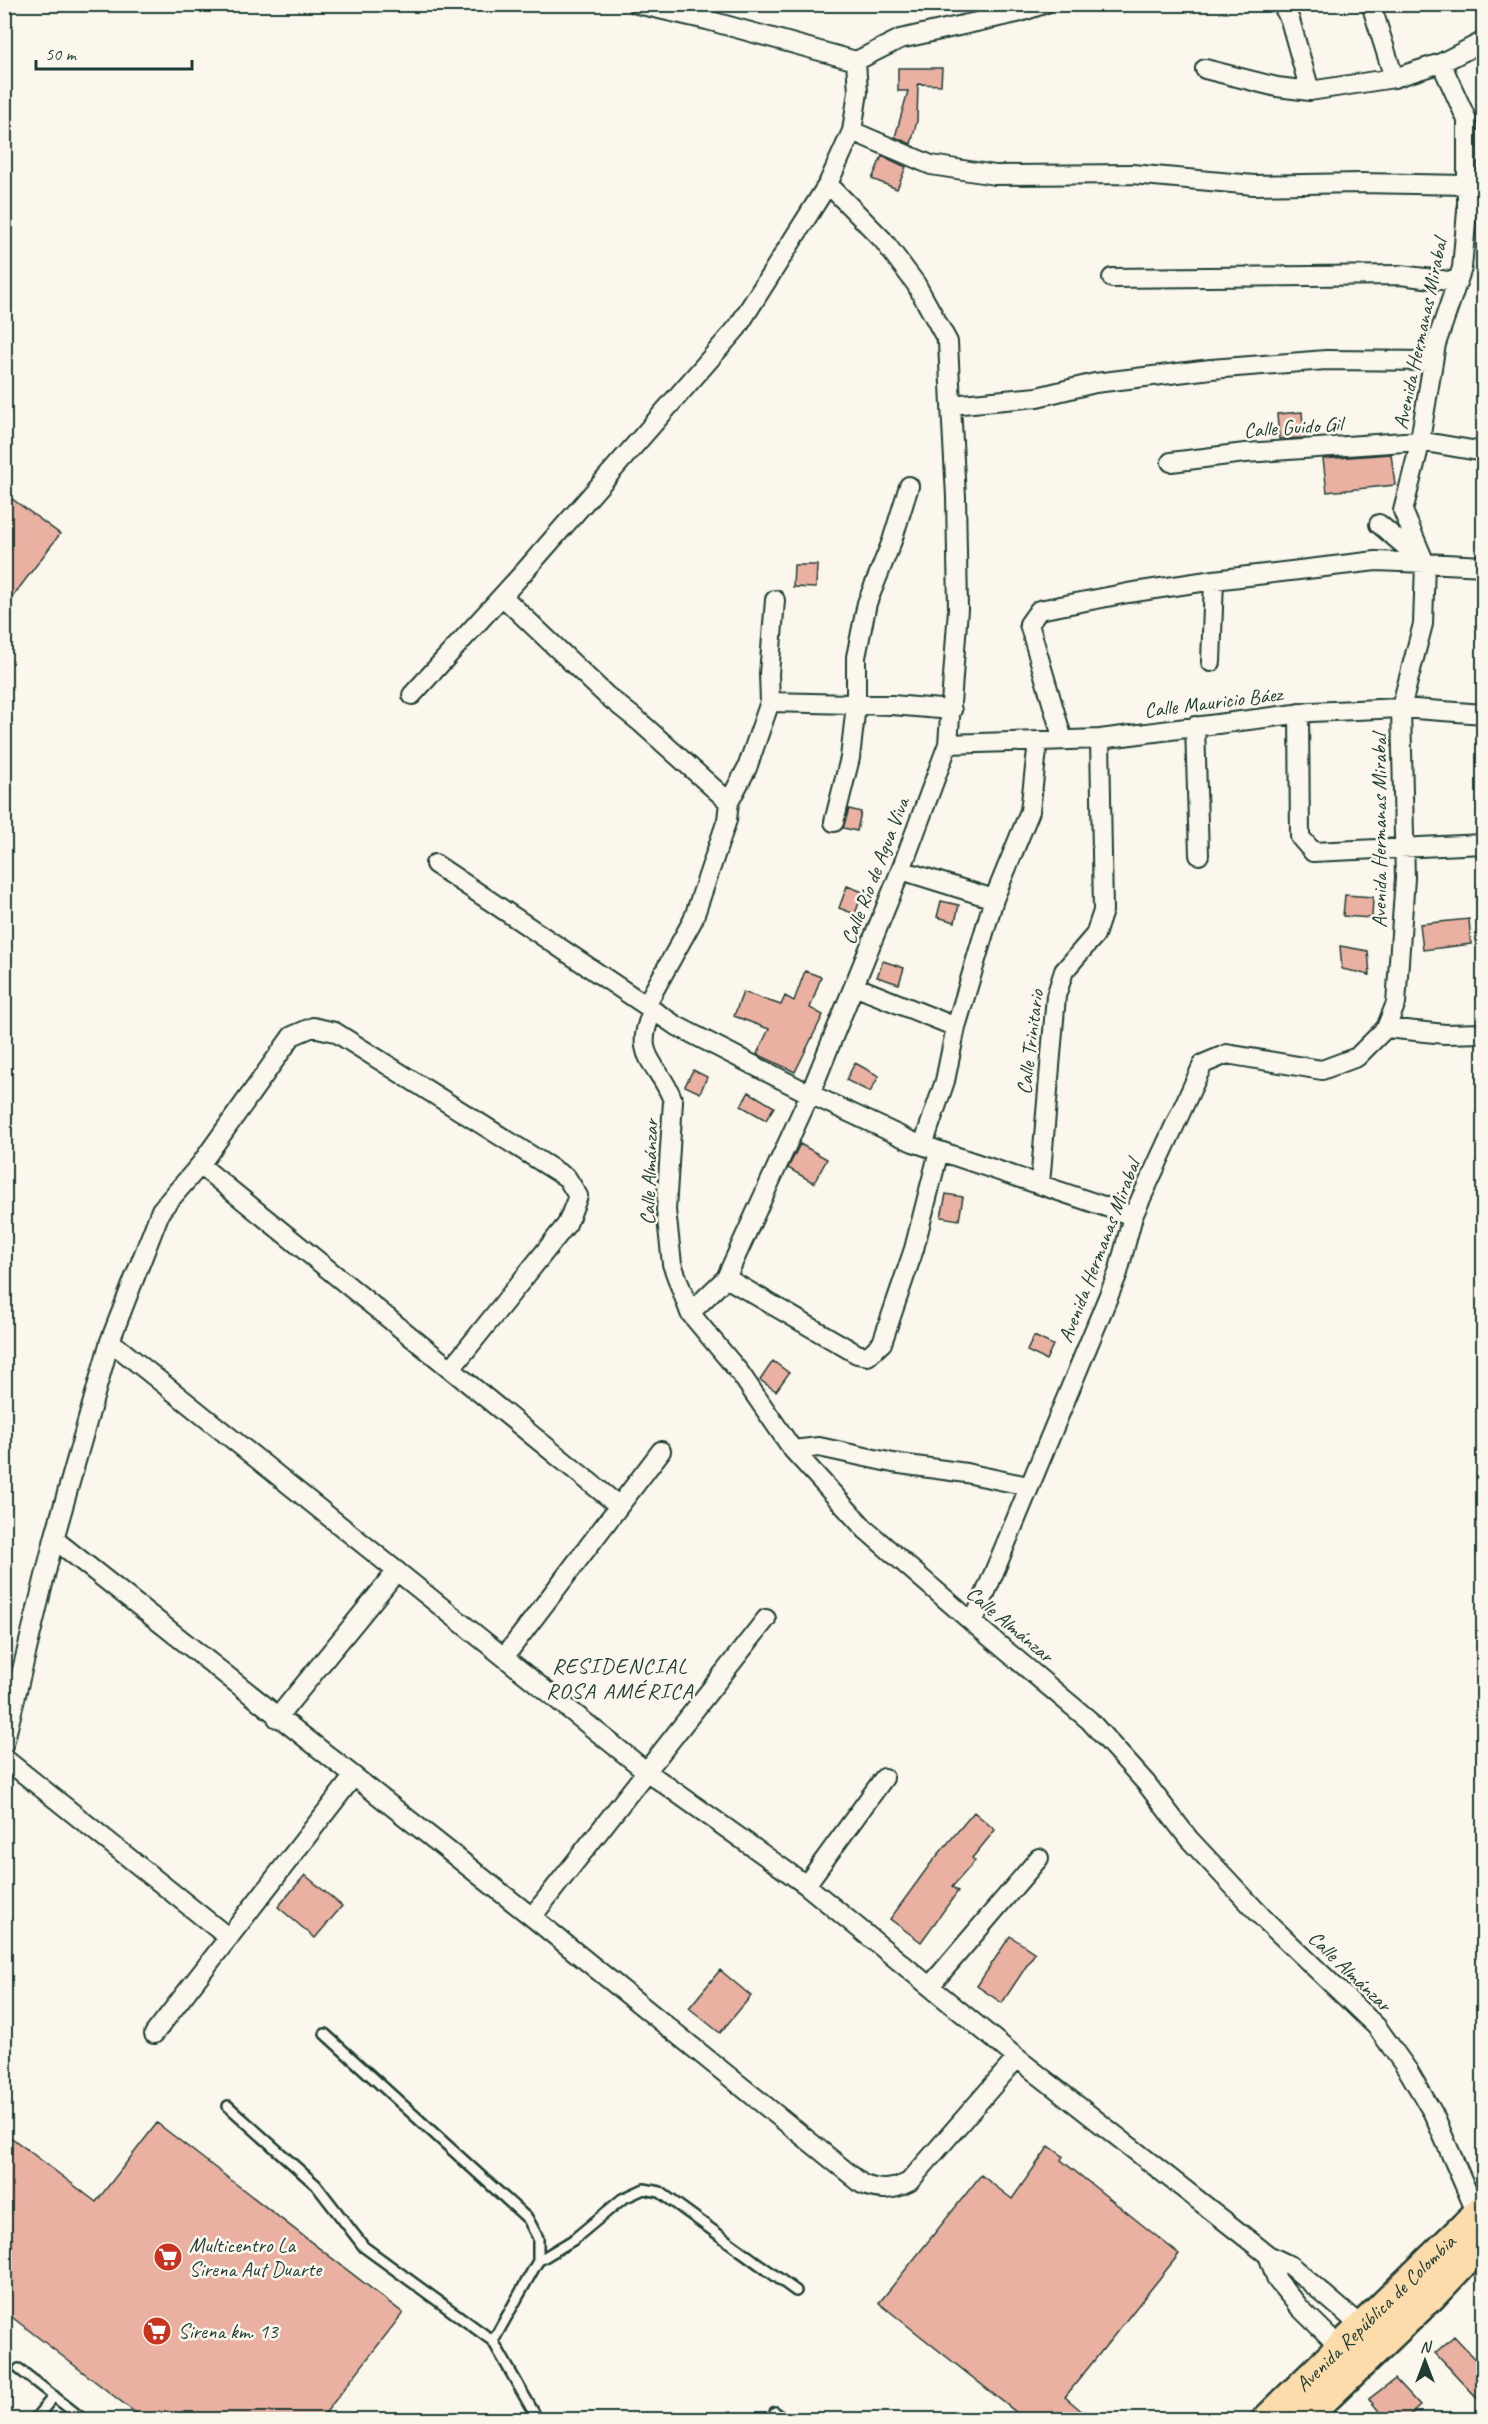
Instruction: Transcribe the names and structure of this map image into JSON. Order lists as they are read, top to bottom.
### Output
{
  "streets": {
    "main road": ["Avenida República de Colombia"],
    "street": [
      "Avenida Hermanas Mirabal",
      "Calle Guido Gil",
      "Calle Mauricio Báez",
      "Calle Río de Agua Viva",
      "Calle Trinitario",
      "Calle Almánzar"
    ]
  },
  "crossings": [
    ["Avenida Hermanas Mirabal", "Calle Guido Gil"],
    ["Avenida Hermanas Mirabal", "Calle Mauricio Báez"],
    ["Avenida Hermanas Mirabal", "Calle Almánzar"],
    ["Calle Mauricio Báez", "Calle Río de Agua Viva"],
    ["Calle Mauricio Báez", "Calle Trinitario"],
    ["Calle Río de Agua Viva", "Calle Almánzar"],
    ["Calle Almánzar", "Avenida República de Colombia"]
  ],
  "districts": ["RESIDENCIAL ROSA AMÉRICA"],
  "places": {
    "supermarket": ["Multicentro La Sirena Aut Duarte", "Sirena km. 13"]
  },
  "scale_bar": "50 m",
  "north": "top"
}
